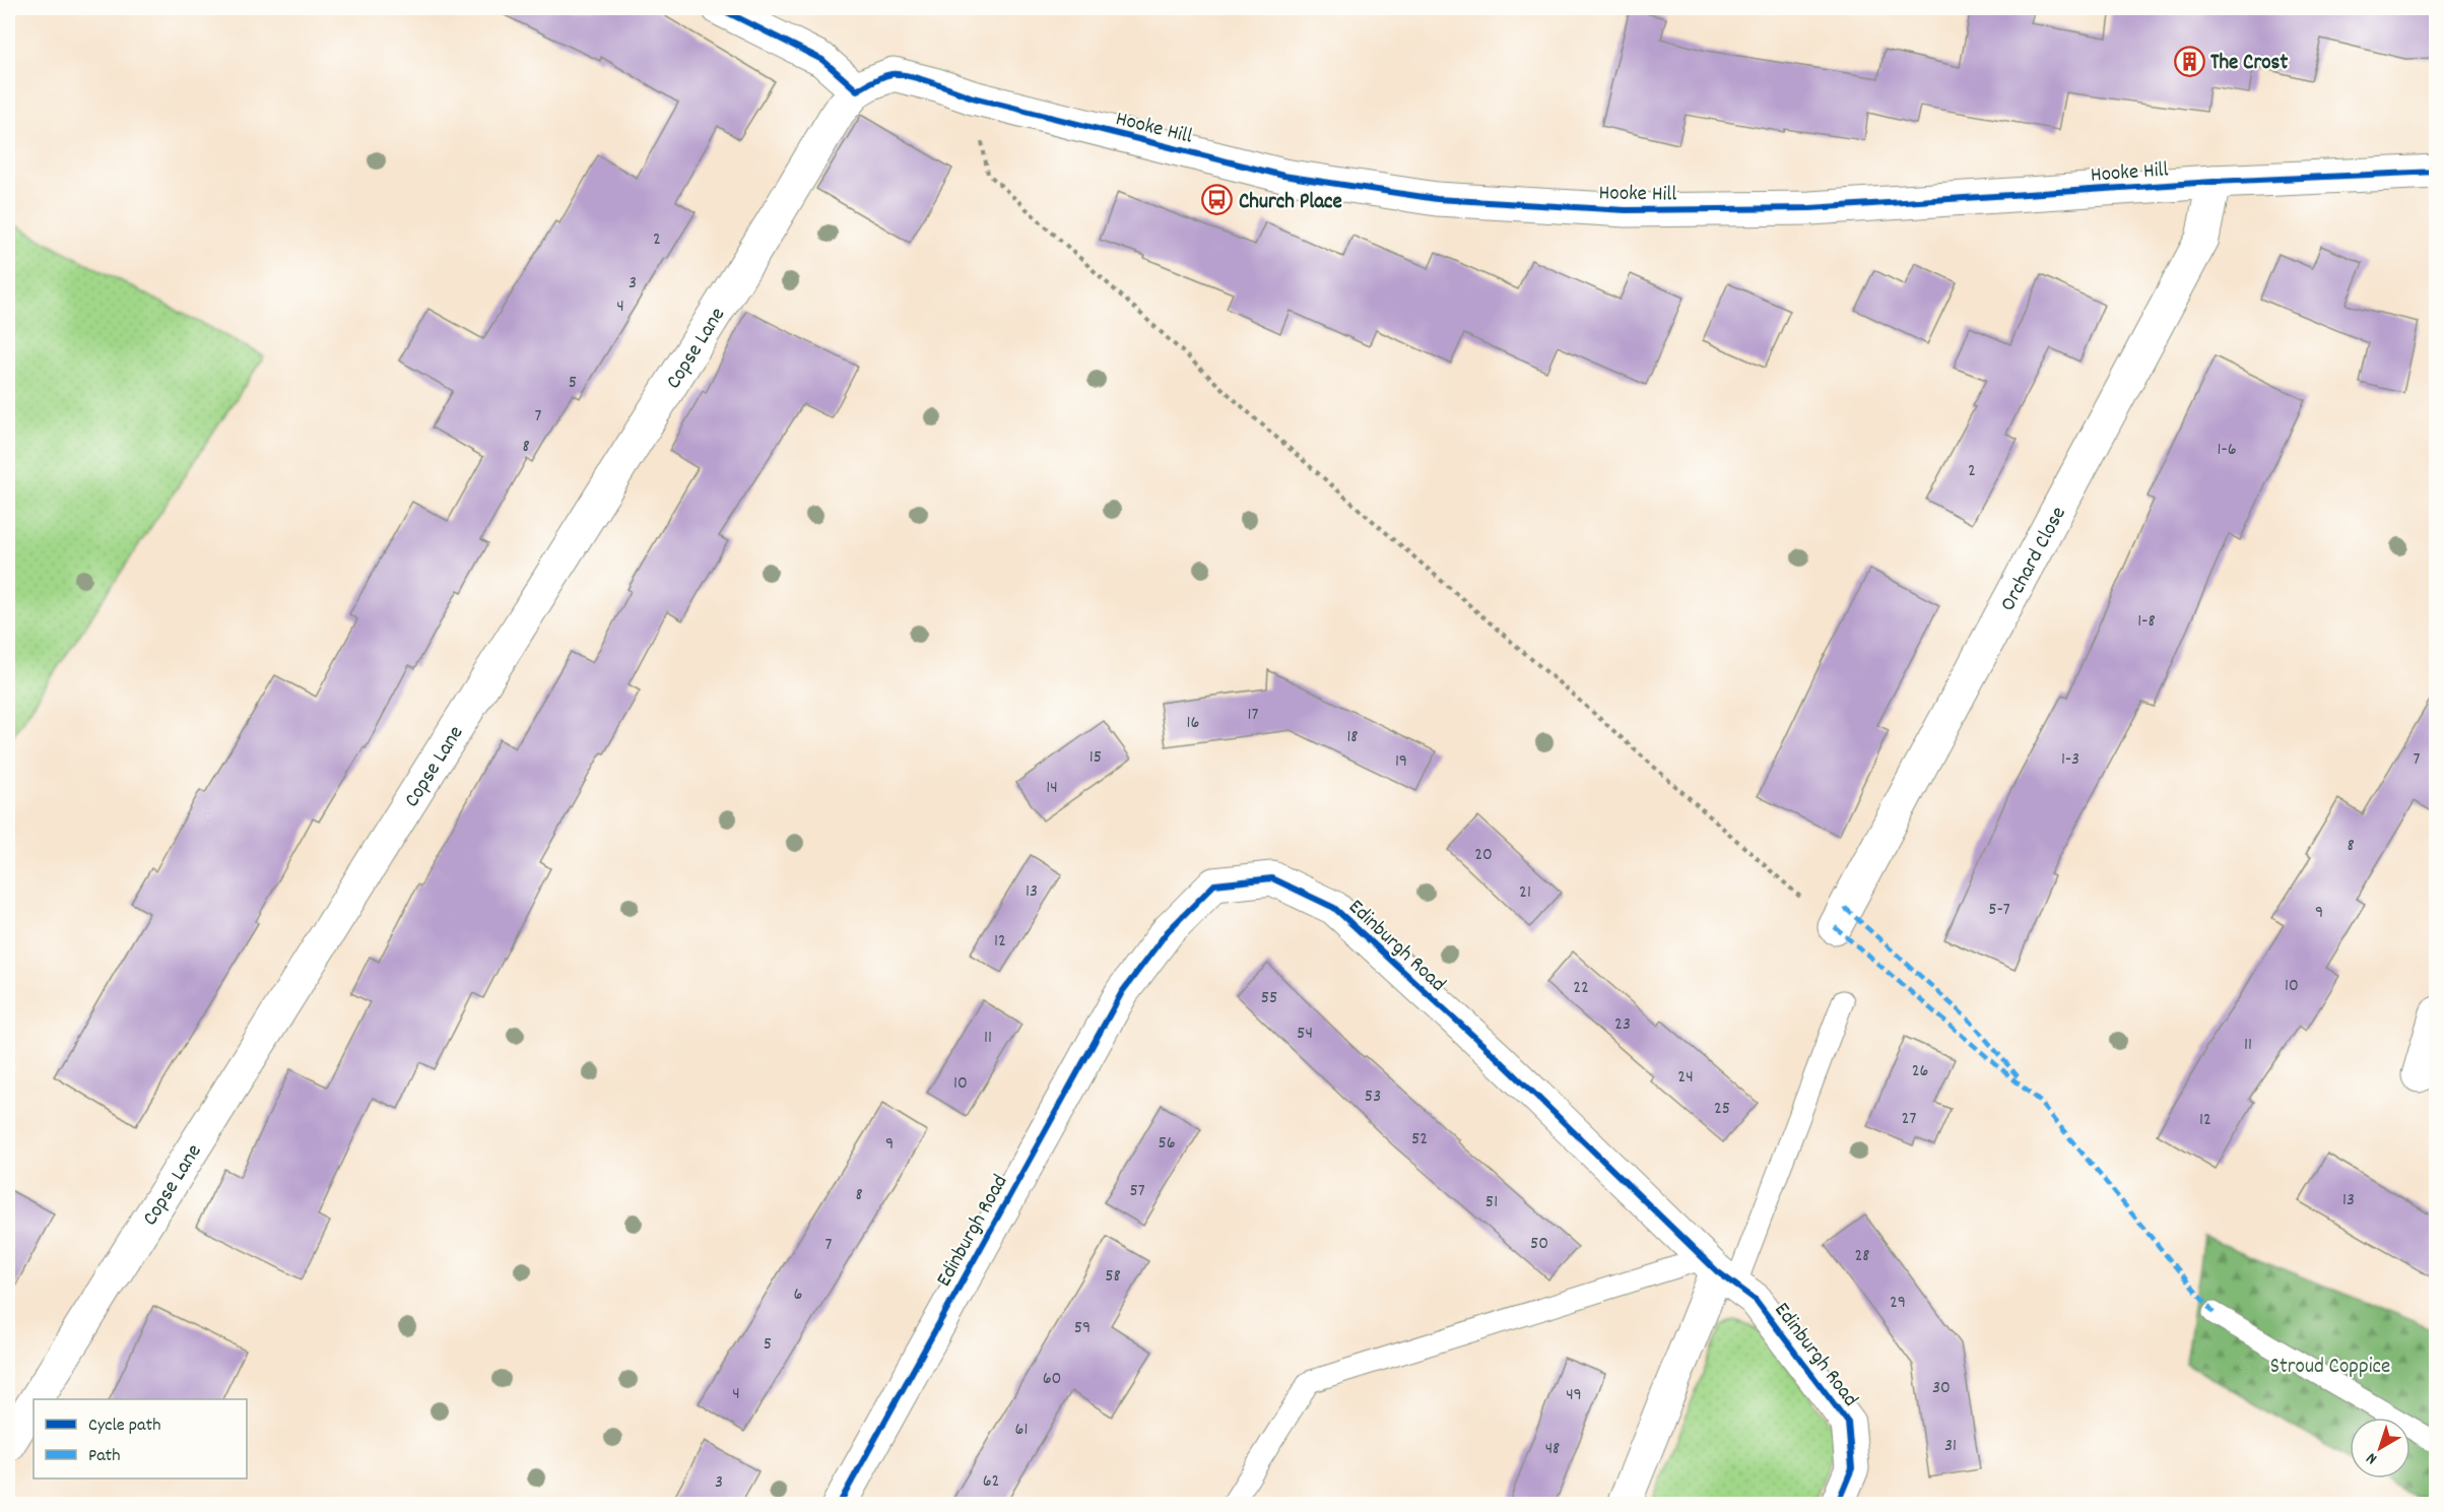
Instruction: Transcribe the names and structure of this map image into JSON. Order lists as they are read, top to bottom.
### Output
{
  "streets": {
    "street": [
      "Hooke Hill",
      "Copse Lane",
      "Orchard Close",
      "Edinburgh Road"
    ]
  },
  "crossings": [
    ["Hooke Hill", "Copse Lane"],
    ["Hooke Hill", "Orchard Close"]
  ],
  "parks": ["Stroud Coppice"],
  "places": {
    "building": ["The Crost"],
    "bus stop": ["Church Place"]
  },
  "house_numbers": [
    "2",
    "3",
    "4",
    "5",
    "7",
    "8",
    "1-6",
    "2",
    "1-8",
    "17",
    "16",
    "18",
    "15",
    "1-3",
    "7",
    "19",
    "14",
    "8",
    "20",
    "13",
    "21",
    "5-7",
    "9",
    "12",
    "10",
    "22",
    "55",
    "23",
    "54",
    "11",
    "11",
    "26",
    "24",
    "10",
    "53",
    "25",
    "27",
    "12",
    "52",
    "56",
    "9",
    "57",
    "8",
    "13",
    "51",
    "50",
    "7",
    "28",
    "58",
    "6",
    "29",
    "59",
    "5",
    "60",
    "30",
    "4",
    "49",
    "61",
    "31",
    "48",
    "62",
    "3"
  ],
  "legend": ["Cycle path", "Path"],
  "north": "bottom left"
}
